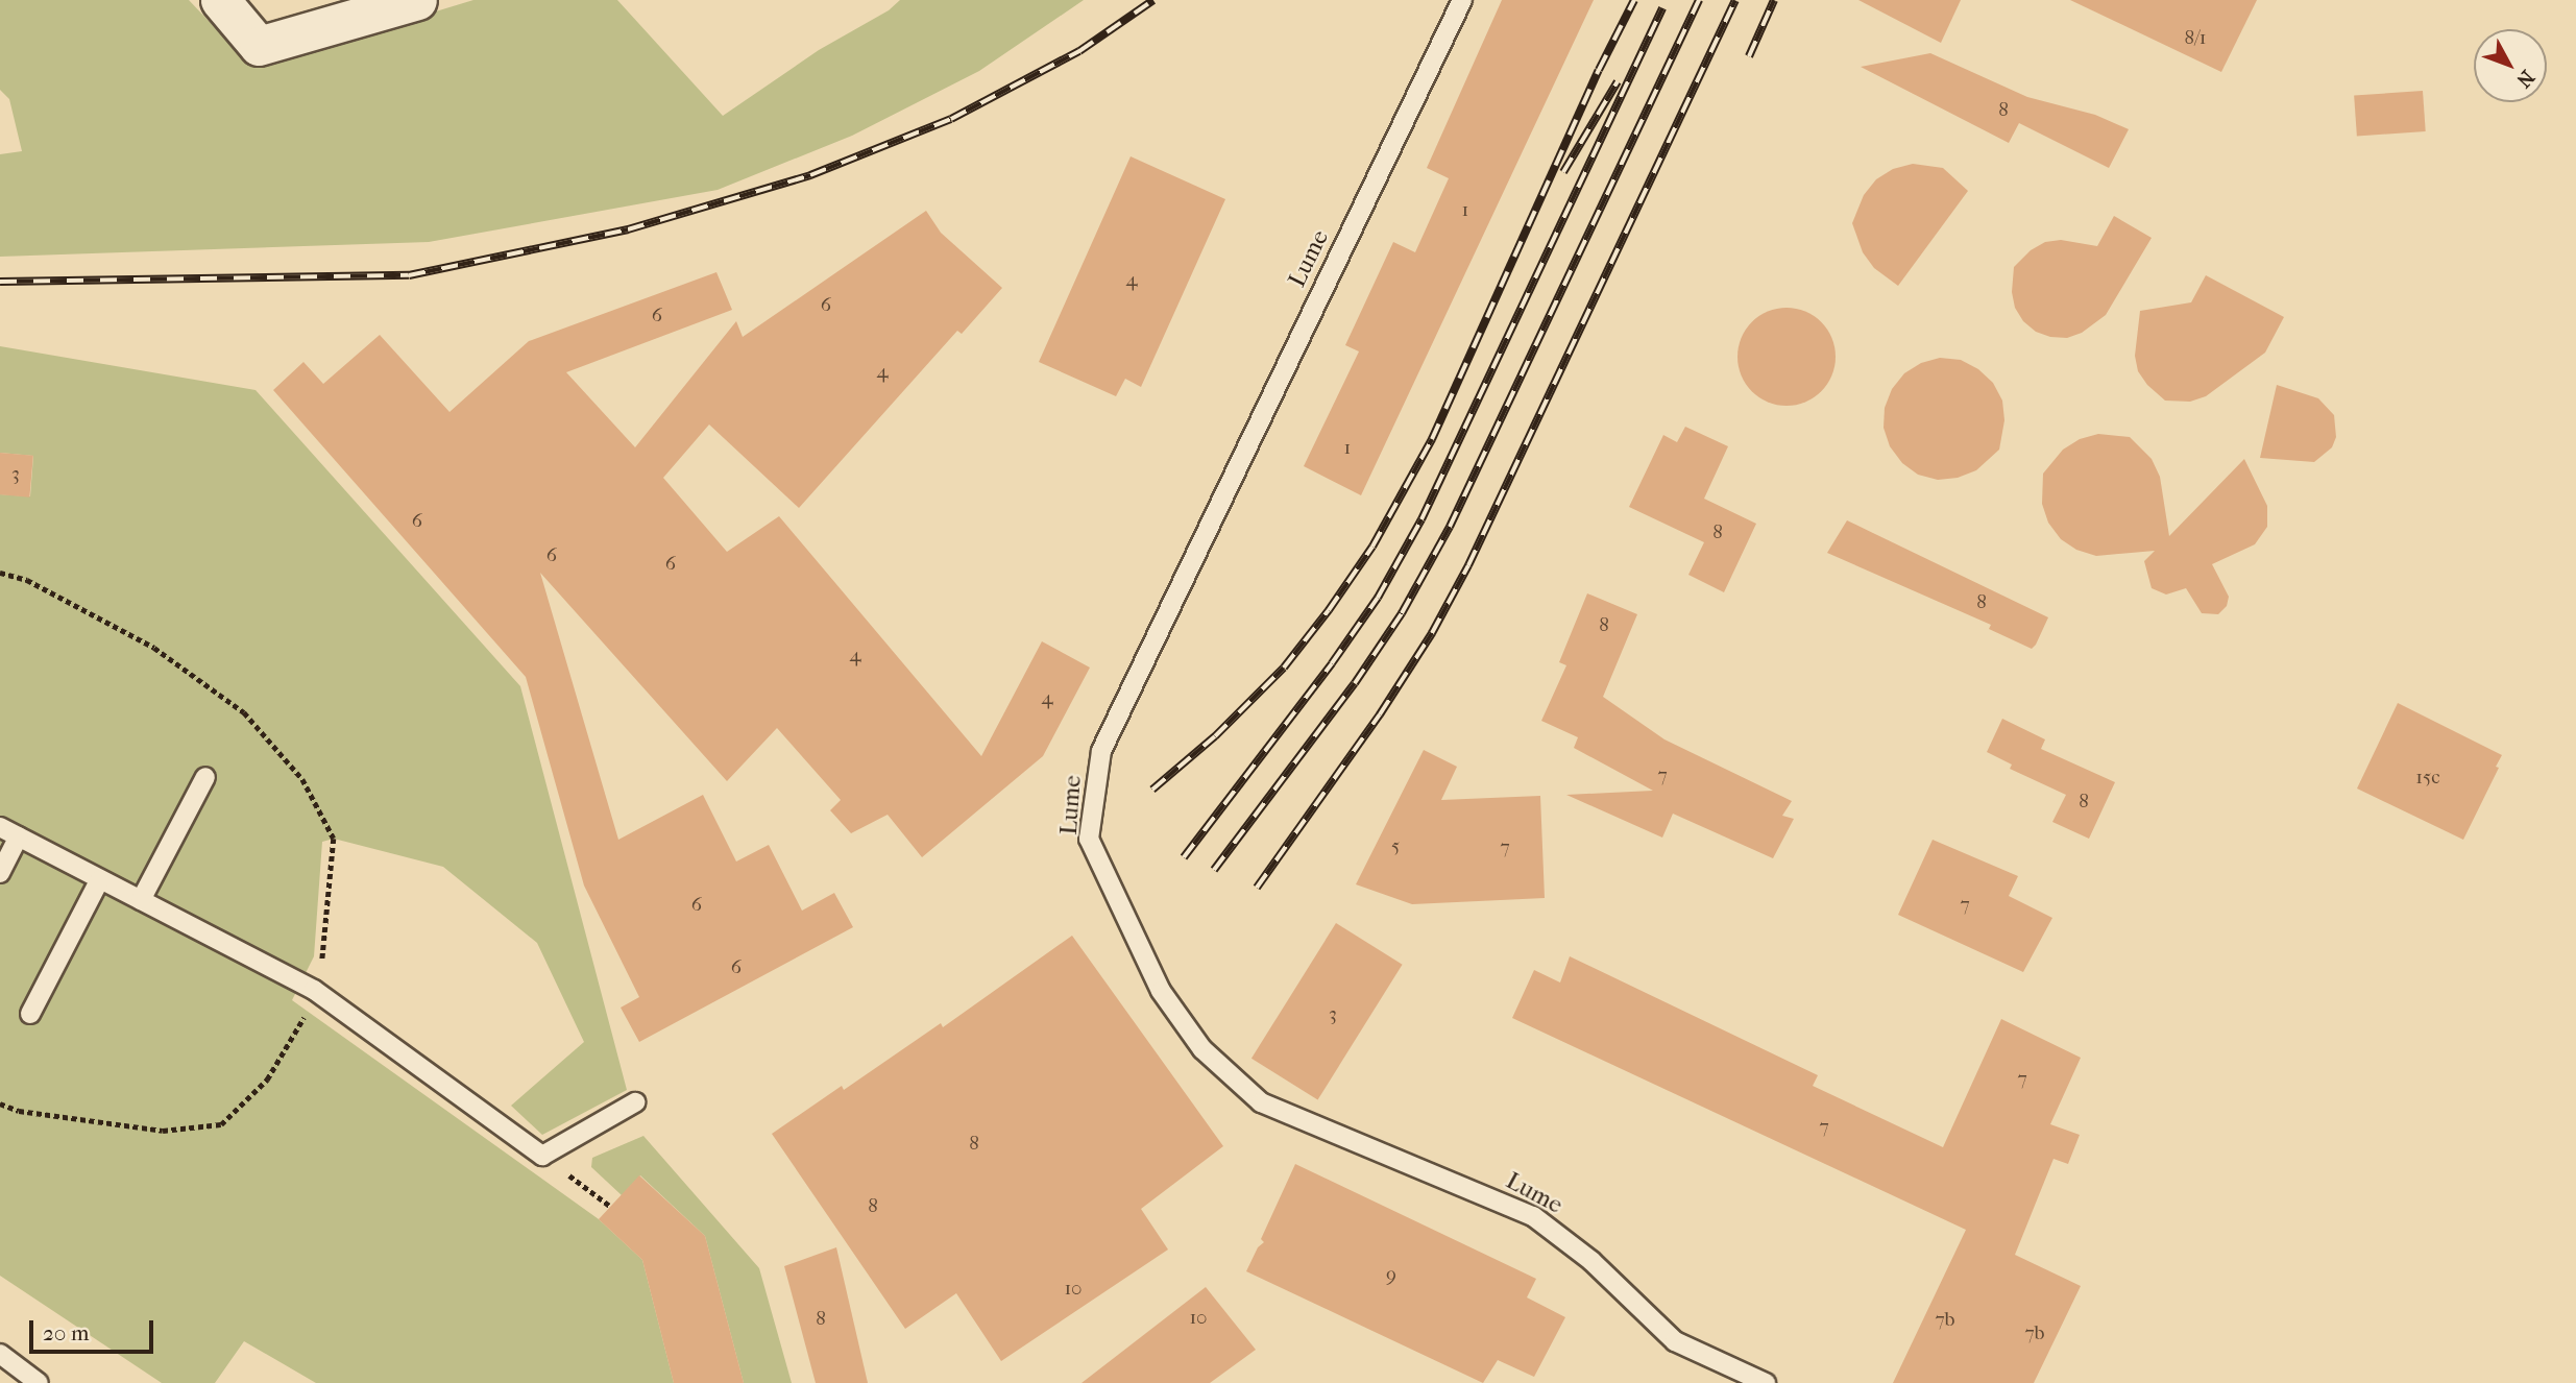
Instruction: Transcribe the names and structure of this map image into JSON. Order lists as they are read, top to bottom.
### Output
{
  "streets": {
    "lane": ["Lume"]
  },
  "house_numbers": [
    "8/1",
    "8",
    "1",
    "4",
    "6",
    "6",
    "4",
    "1",
    "3",
    "6",
    "8",
    "6",
    "6",
    "8",
    "8",
    "4",
    "4",
    "7",
    "15c",
    "8",
    "5",
    "7",
    "6",
    "7",
    "6",
    "3",
    "7",
    "7",
    "8",
    "8",
    "9",
    "10",
    "10",
    "8",
    "7b",
    "7b"
  ],
  "scale_bar": "20 m",
  "north": "bottom right"
}
